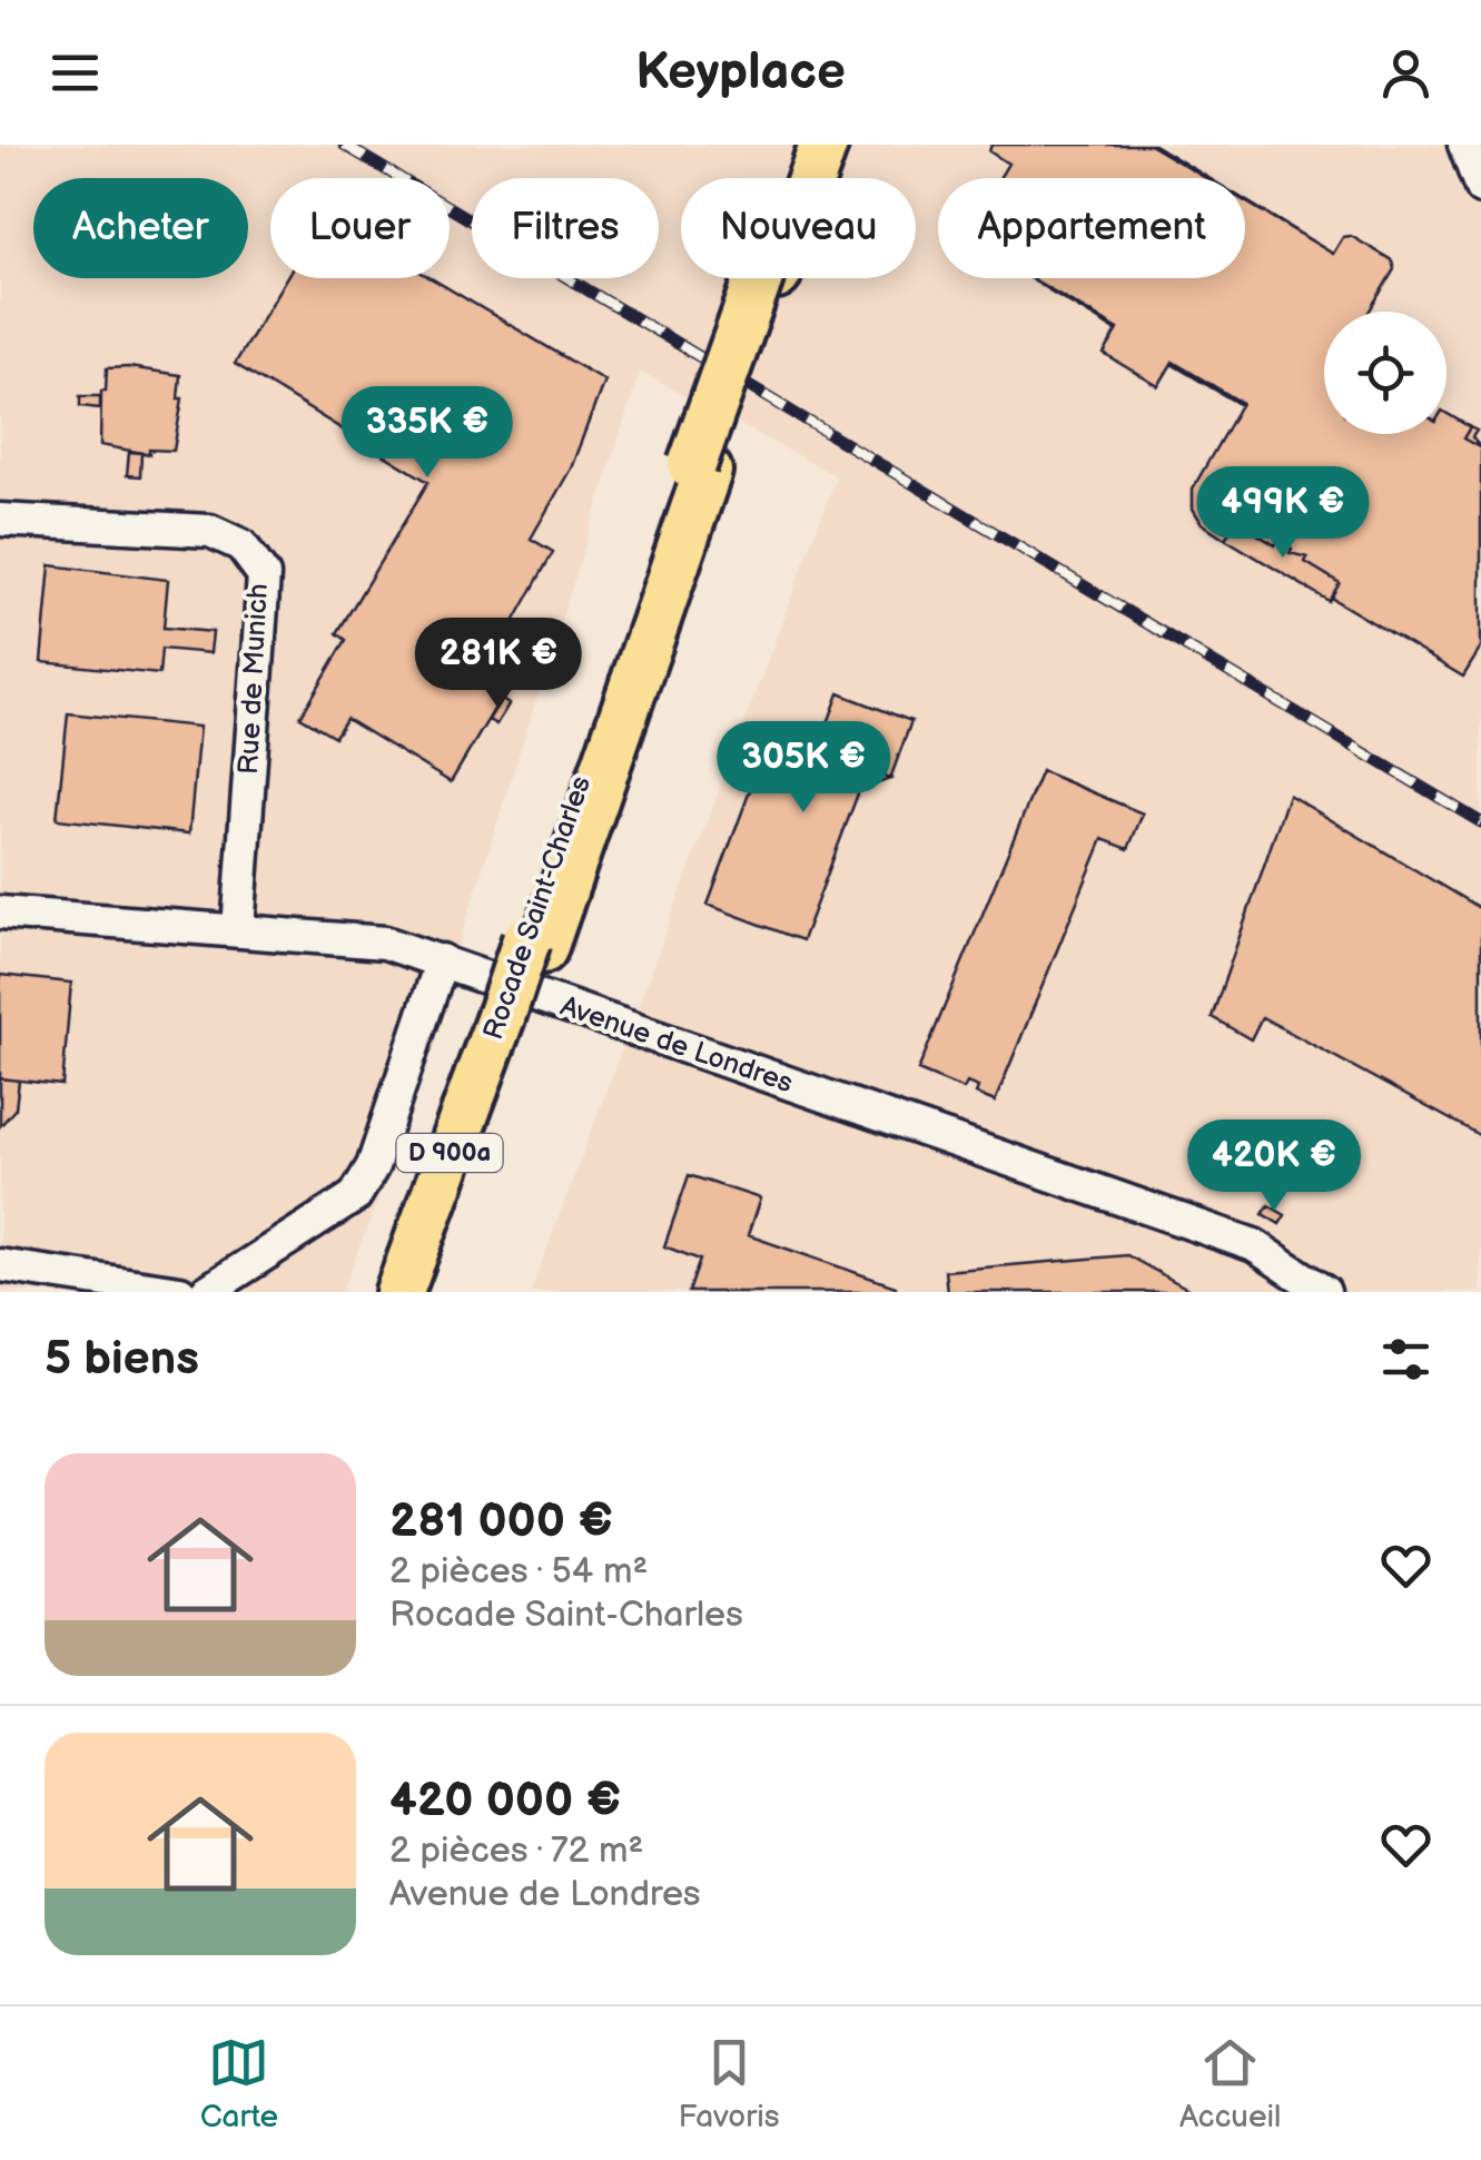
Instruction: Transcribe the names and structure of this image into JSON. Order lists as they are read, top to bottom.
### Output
{
  "streets": {
    "main road": ["Rocade Saint-Charles", "D 900a"],
    "street": ["Rue de Munich", "Avenue de Londres"]
  },
  "crossings": [
    ["Rue de Munich", "Avenue de Londres"]
  ],
  "page": {
    "header": "Keyplace",
    "chip": [
      "Acheter",
      "Louer",
      "Filtres",
      "Nouveau",
      "Appartement"
    ],
    "price": [
      "335K €",
      "499K €",
      "281K €",
      "305K €",
      "420K €"
    ],
    "heading": "5 biens",
    "list": [
      {
        "name": "281 000 €",
        "note": "2 pièces · 54 m² · Rocade Saint-Charles"
      },
      {
        "name": "420 000 €",
        "note": "2 pièces · 72 m² · Avenue de Londres"
      }
    ],
    "tabs": ["Carte", "Favoris", "Accueil"]
  }
}
